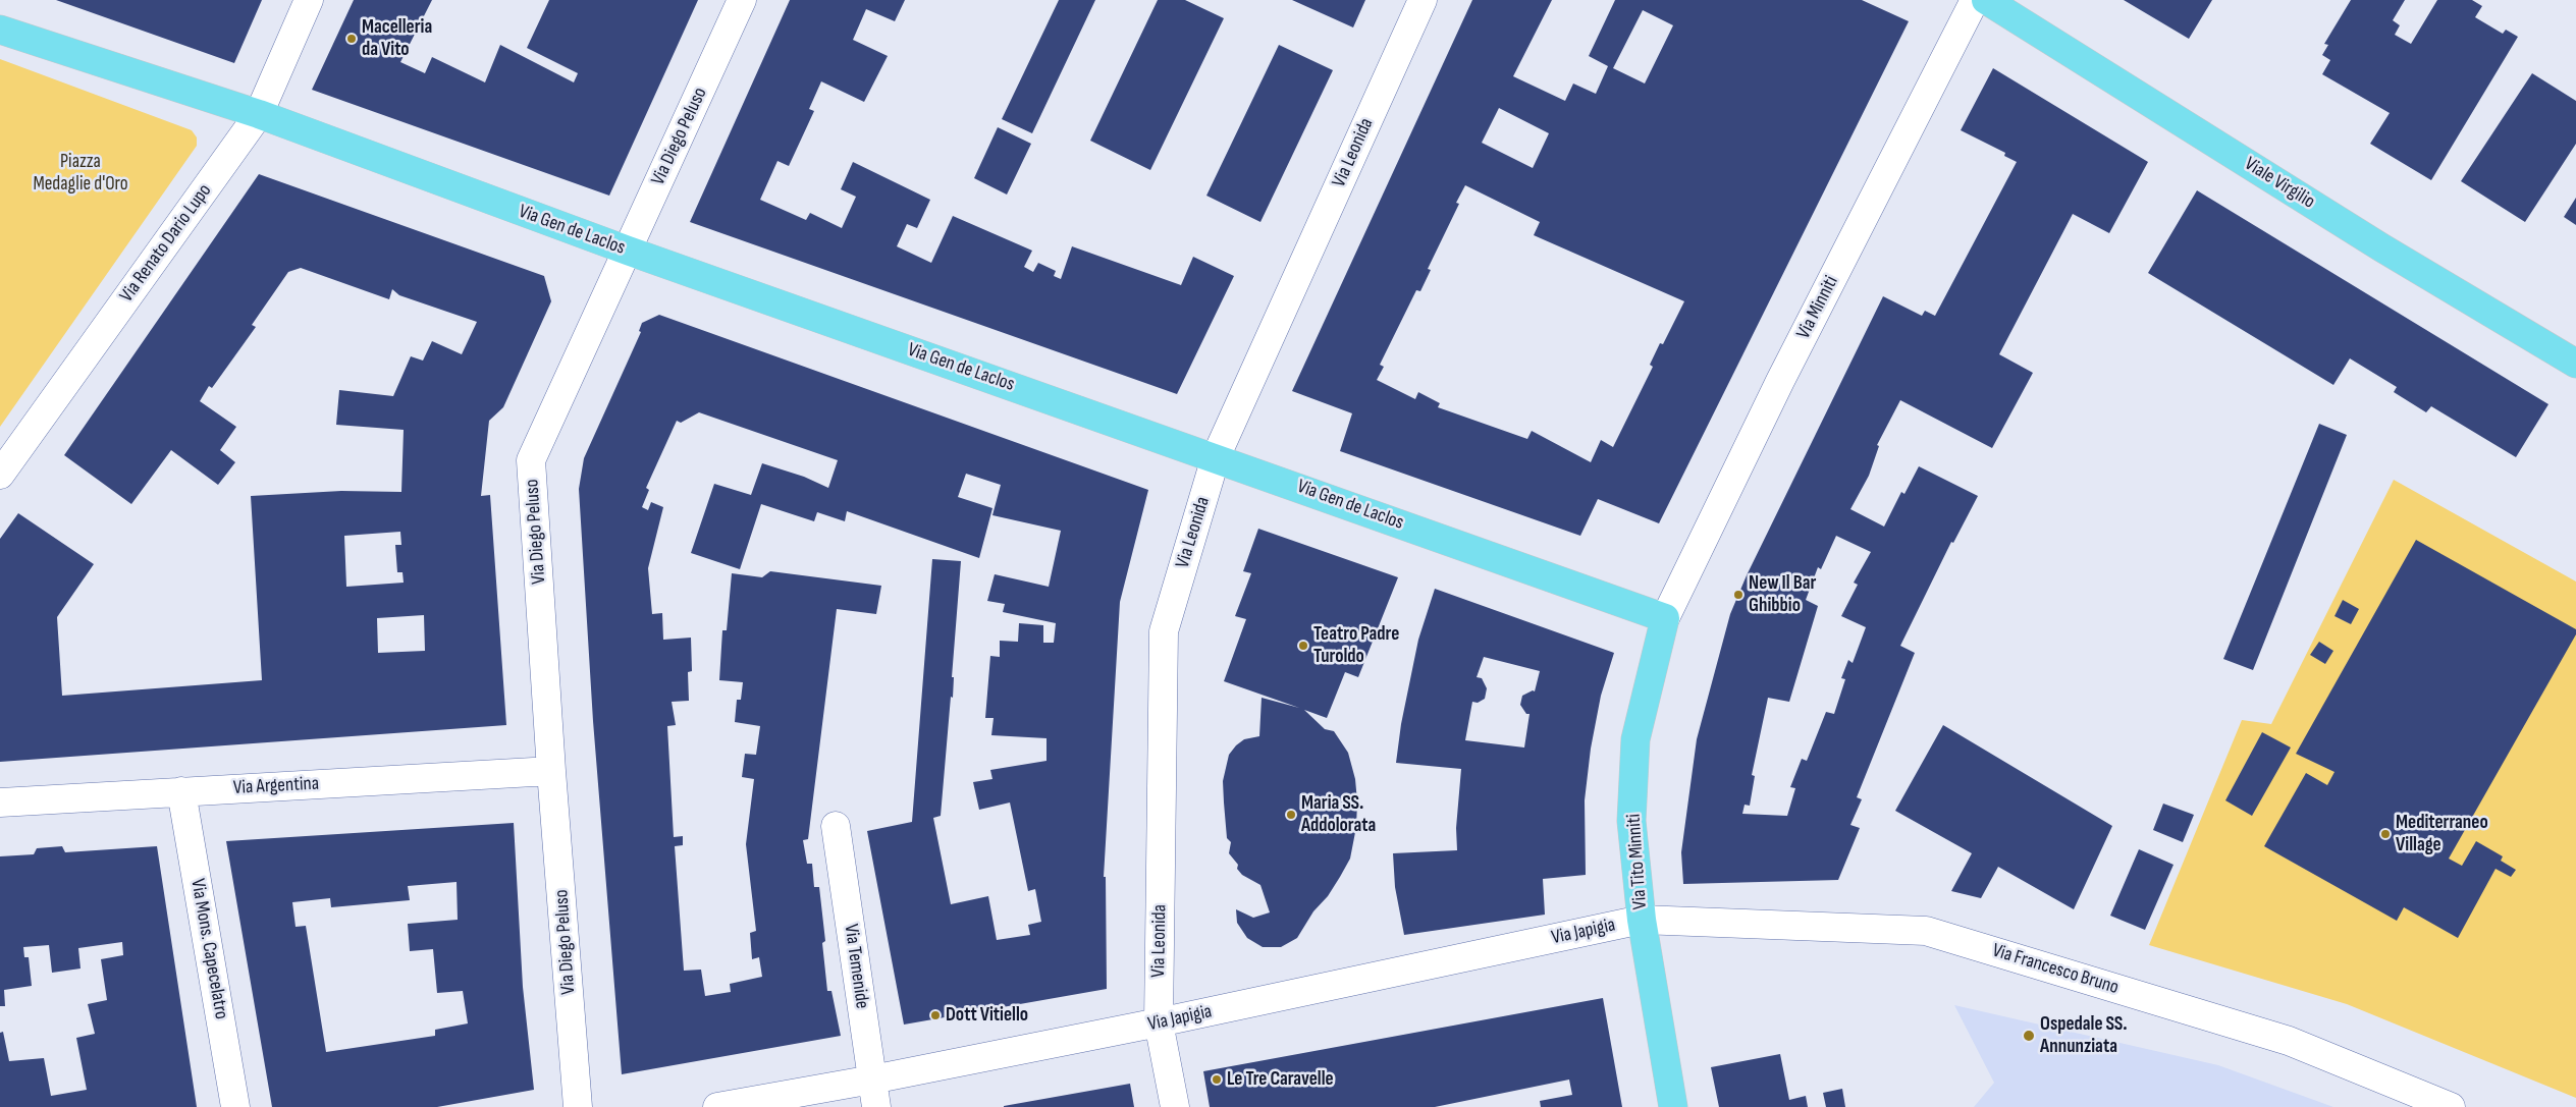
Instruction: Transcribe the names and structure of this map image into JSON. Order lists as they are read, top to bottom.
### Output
{
  "streets": {
    "main road": ["Viale Virgilio", "Via Gen de Laclos", "Via Tito Minniti"],
    "street": [
      "Via Diego Peluso",
      "Via Leonida",
      "Via Renato Dario Lupo",
      "Via Minniti",
      "Via Argentina",
      "Via Japigia",
      "Via Mons. Capecelatro",
      "Via Temenide",
      "Via Francesco Bruno"
    ]
  },
  "crossings": [
    ["Via Diego Peluso", "Via Gen de Laclos"],
    ["Via Diego Peluso", "Via Argentina"],
    ["Via Leonida", "Via Gen de Laclos"],
    ["Via Leonida", "Via Japigia"],
    ["Via Gen de Laclos", "Via Renato Dario Lupo"],
    ["Via Gen de Laclos", "Via Minniti"],
    ["Via Gen de Laclos", "Via Tito Minniti"],
    ["Via Minniti", "Via Tito Minniti"],
    ["Via Argentina", "Via Mons. Capecelatro"],
    ["Via Tito Minniti", "Via Japigia"],
    ["Via Tito Minniti", "Via Francesco Bruno"],
    ["Via Japigia", "Via Temenide"],
    ["Via Japigia", "Via Francesco Bruno"]
  ],
  "parks": ["Piazza Medaglie d'Oro"],
  "places": [
    "Macelleria da Vito",
    "New Il Bar Ghibbio",
    "Teatro Padre Turoldo",
    "Maria SS. Addolorata",
    "Mediterraneo Village",
    "Dott Vitiello",
    "Ospedale SS. Annunziata",
    "Le Tre Caravelle"
  ]
}
